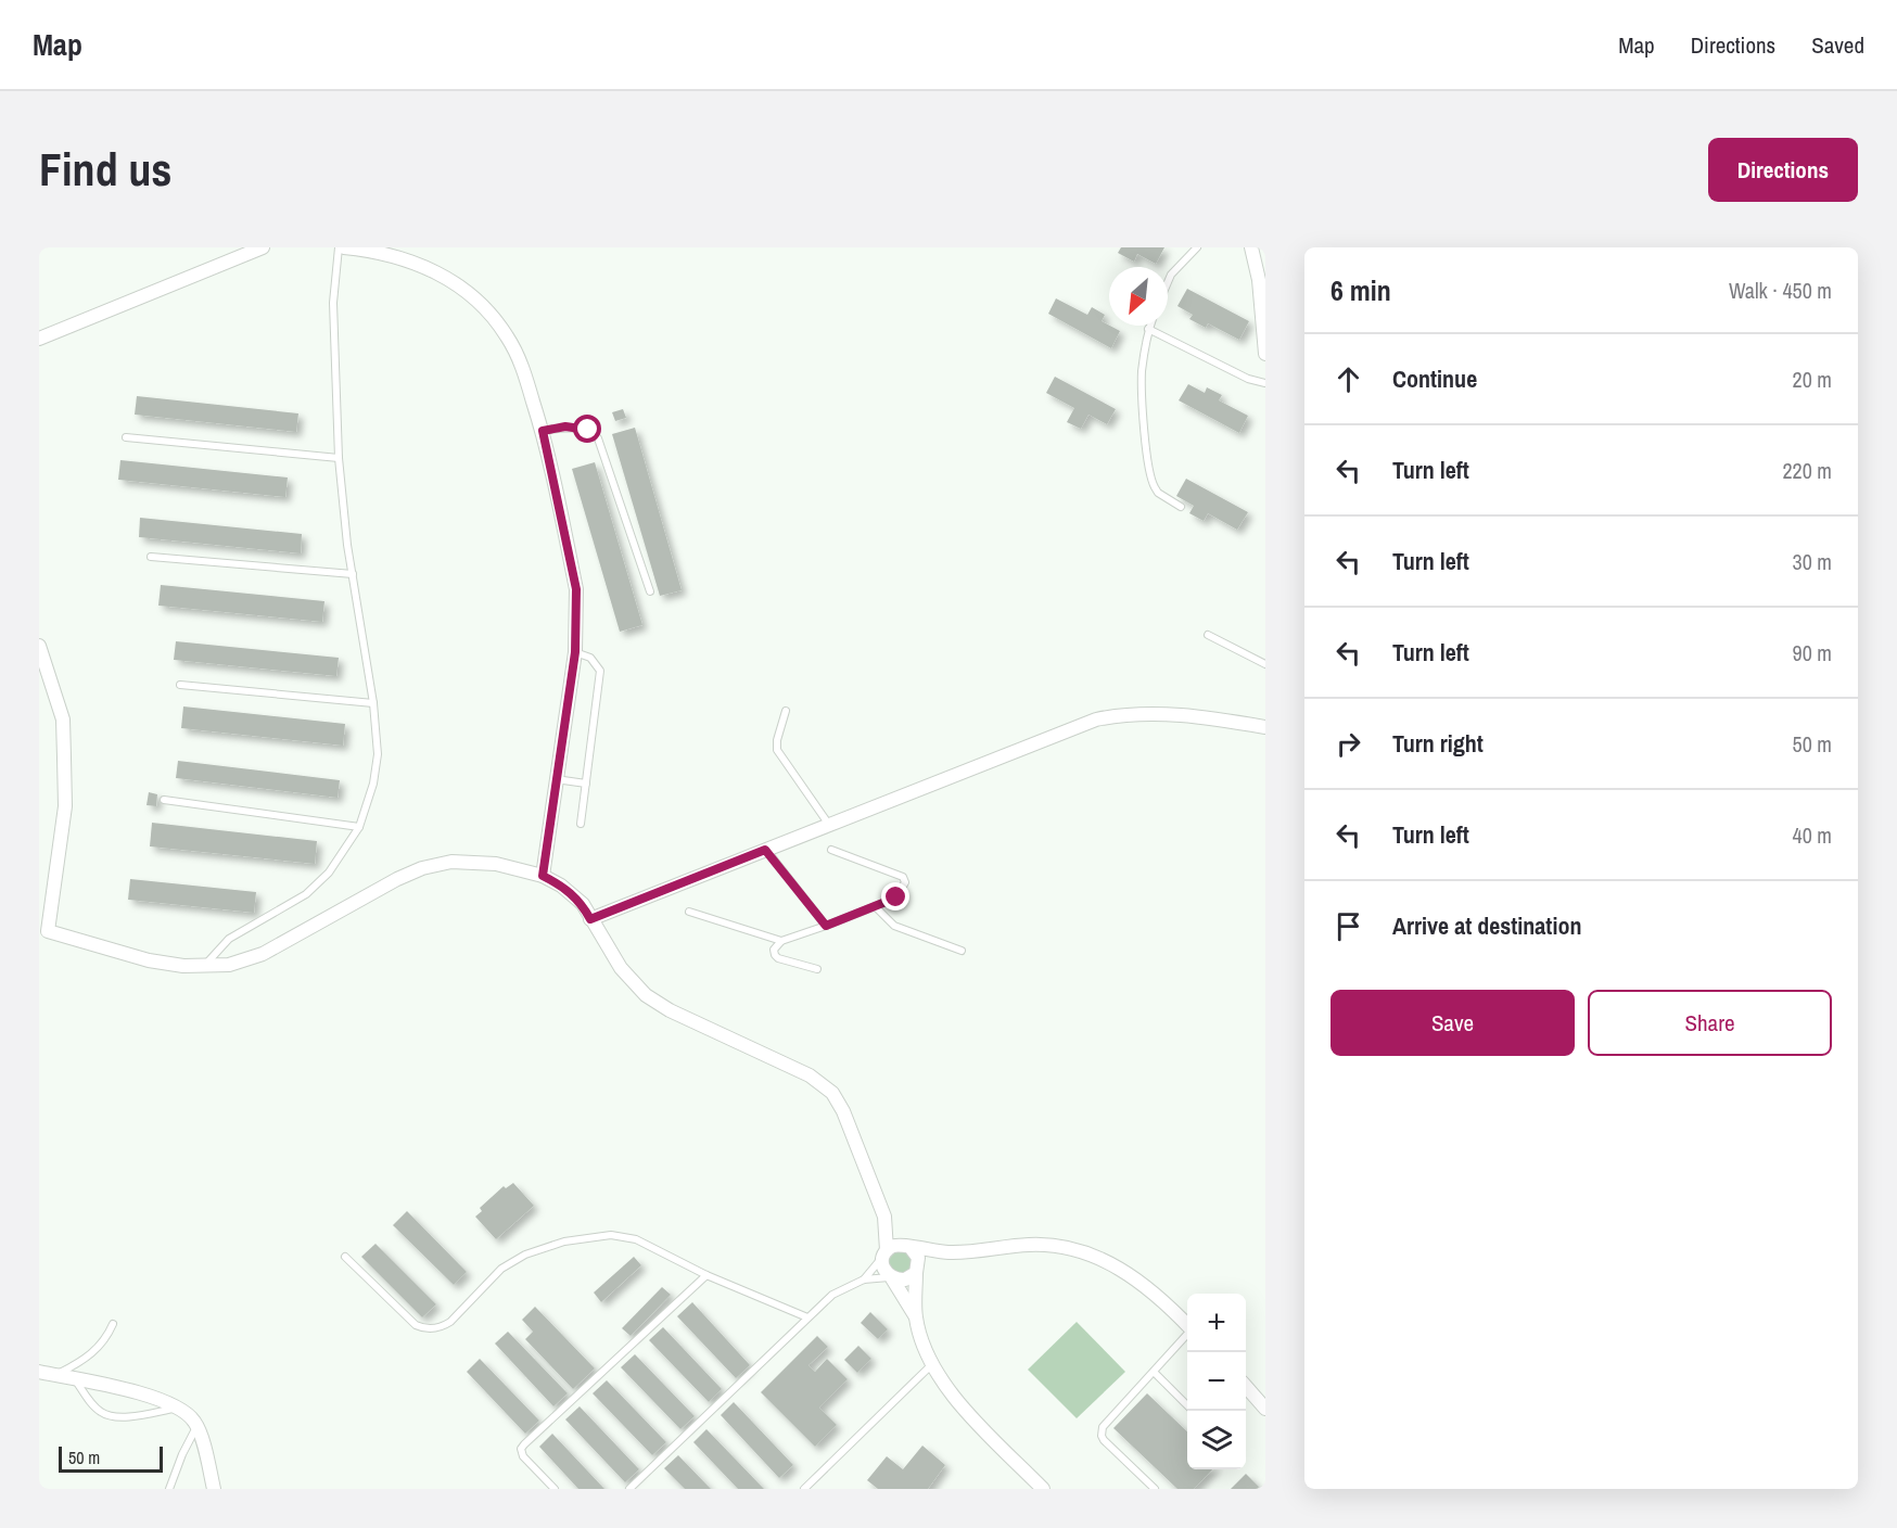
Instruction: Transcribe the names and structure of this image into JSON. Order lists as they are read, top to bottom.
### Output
{
  "scale_bar": "50 m",
  "north": "bottom left",
  "page": {
    "header": "Map",
    "nav": ["Map", "Directions", "Saved"],
    "buttons": [
      "Directions",
      ["Save", "Share"]
    ],
    "title": "Find us",
    "heading": ["6 min", "Walk · 450 m"],
    "list": [
      ["Continue", "20 m"],
      ["Turn left", "220 m"],
      ["Turn left", "30 m"],
      ["Turn left", "90 m"],
      ["Turn right", "50 m"],
      ["Turn left", "40 m"],
      "Arrive at destination"
    ],
    "map_buttons": ["+", "−"],
    "scale": "50 m"
  }
}
